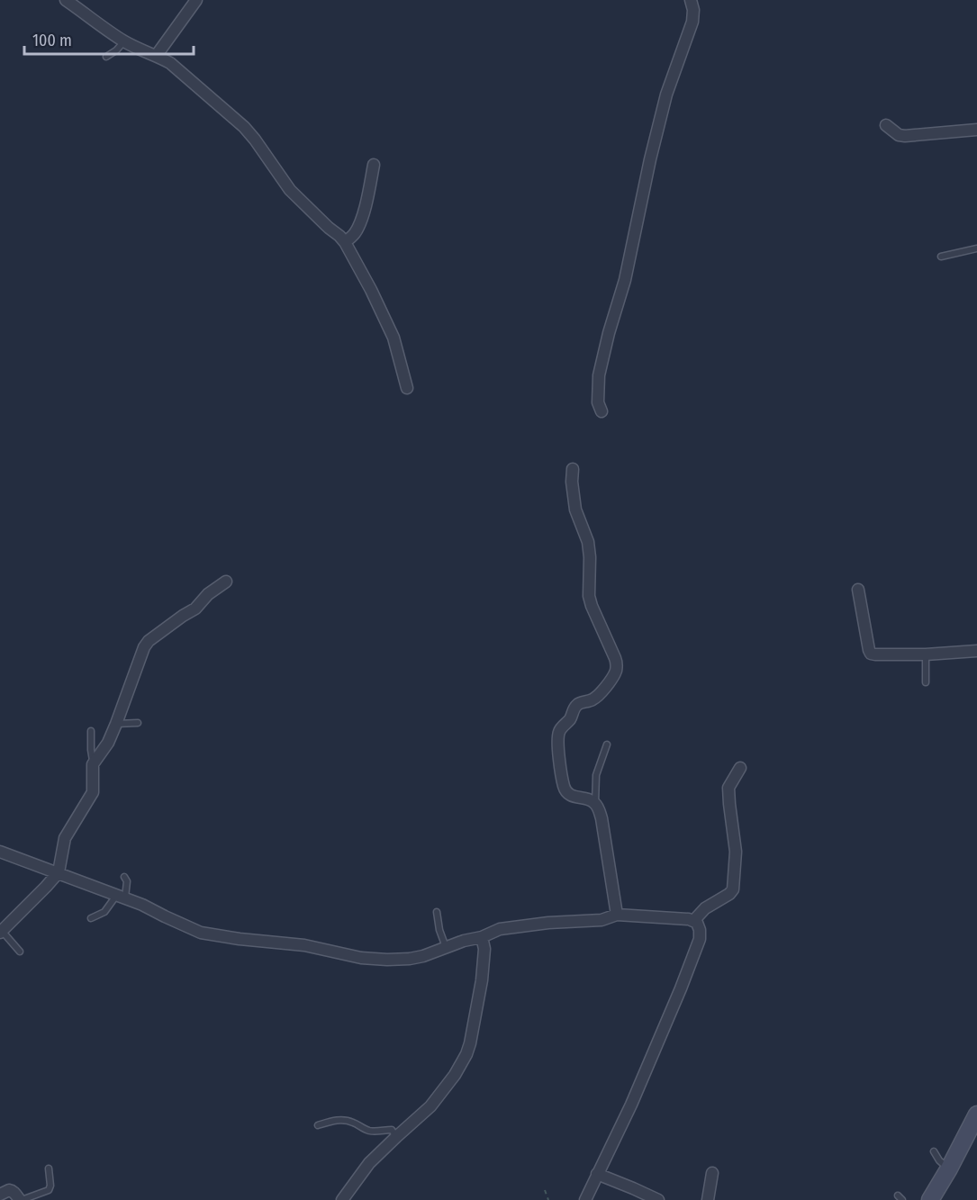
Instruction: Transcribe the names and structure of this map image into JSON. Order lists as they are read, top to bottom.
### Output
{
  "scale_bar": "100 m"
}
